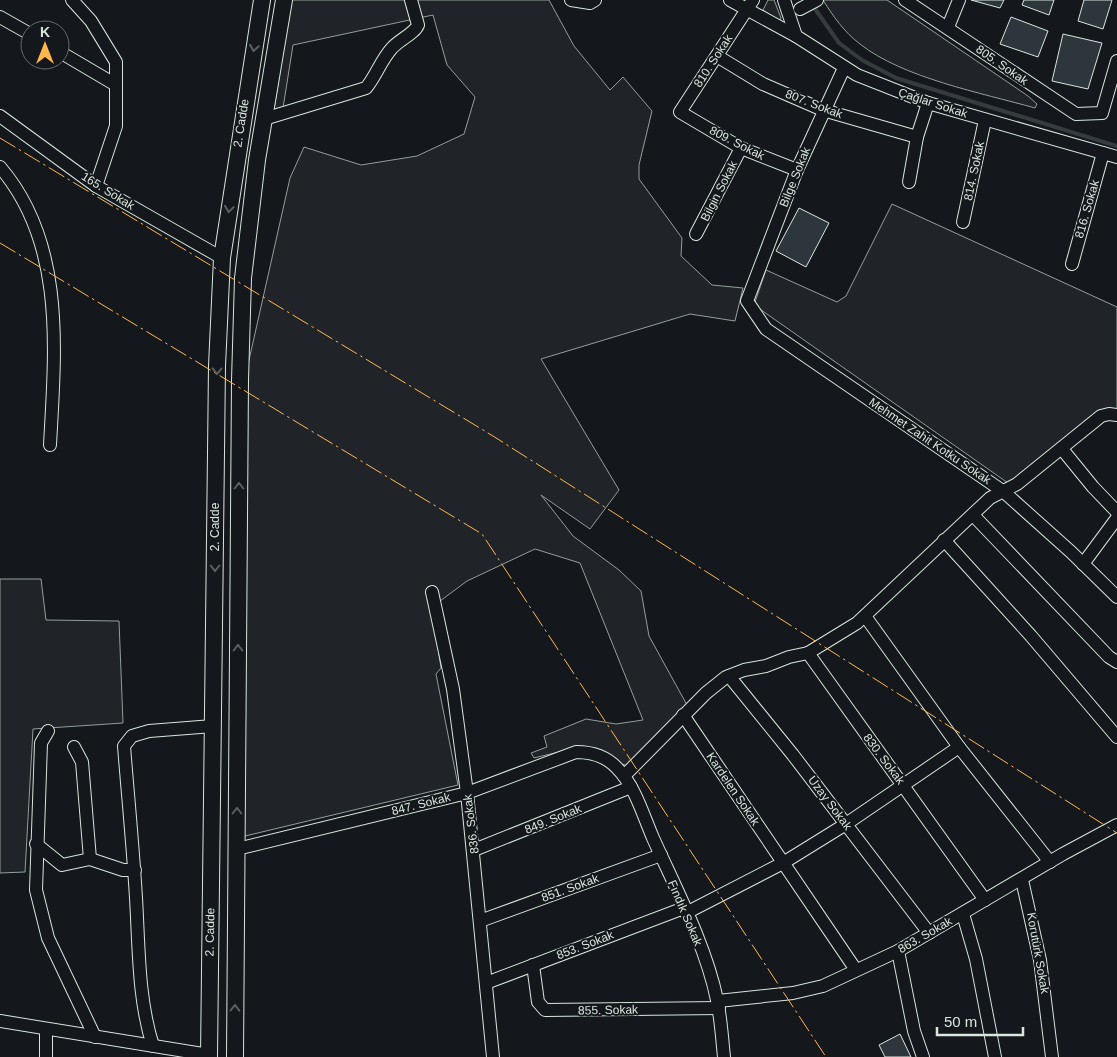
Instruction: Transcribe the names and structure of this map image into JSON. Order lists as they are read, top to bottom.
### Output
{
  "streets": {
    "main road": ["2. Cadde"],
    "street": [
      "810. Sokak",
      "805. Sokak",
      "Çağlar Sokak",
      "807. Sokak",
      "809. Sokak",
      "814. Sokak",
      "Bilge Sokak",
      "165. Sokak",
      "Bilgin Sokak",
      "816. Sokak",
      "Mehmet Zahit Kotku Sokak",
      "830. Sokak",
      "Kardelen Sokak",
      "Uzay Sokak",
      "847. Sokak",
      "849. Sokak",
      "836. Sokak",
      "851. Sokak",
      "Fındık Sokak",
      "863. Sokak",
      "853. Sokak",
      "Korutürk Sokak",
      "855. Sokak"
    ]
  },
  "crossings": [
    ["810. Sokak", "Çağlar Sokak"],
    ["810. Sokak", "807. Sokak"],
    ["810. Sokak", "809. Sokak"],
    ["Çağlar Sokak", "814. Sokak"],
    ["Çağlar Sokak", "Bilge Sokak"],
    ["Çağlar Sokak", "816. Sokak"],
    ["807. Sokak", "Bilge Sokak"],
    ["2. Cadde", "165. Sokak"],
    ["2. Cadde", "847. Sokak"],
    ["809. Sokak", "Bilge Sokak"],
    ["809. Sokak", "Bilgin Sokak"],
    ["Bilge Sokak", "Mehmet Zahit Kotku Sokak"],
    ["830. Sokak", "863. Sokak"],
    ["Kardelen Sokak", "863. Sokak"],
    ["Uzay Sokak", "863. Sokak"],
    ["847. Sokak", "836. Sokak"],
    ["847. Sokak", "Fındık Sokak"],
    ["849. Sokak", "836. Sokak"],
    ["849. Sokak", "Fındık Sokak"],
    ["836. Sokak", "851. Sokak"],
    ["836. Sokak", "853. Sokak"],
    ["851. Sokak", "Fındık Sokak"],
    ["Fındık Sokak", "863. Sokak"],
    ["Fındık Sokak", "853. Sokak"],
    ["Fındık Sokak", "855. Sokak"],
    ["863. Sokak", "Korutürk Sokak"],
    ["863. Sokak", "855. Sokak"],
    ["853. Sokak", "855. Sokak"]
  ],
  "scale_bar": "50 m",
  "north": "top"
}
